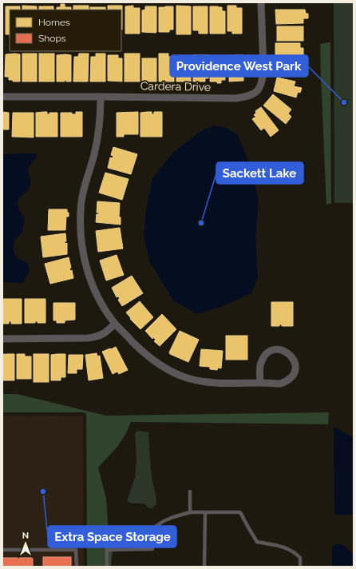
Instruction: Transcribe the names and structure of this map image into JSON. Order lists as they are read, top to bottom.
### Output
{
  "streets": {
    "street": ["Cardera Drive"]
  },
  "places": ["Providence West Park", "Sackett Lake", "Extra Space Storage"],
  "legend": ["Homes", "Shops"],
  "north": "top"
}
